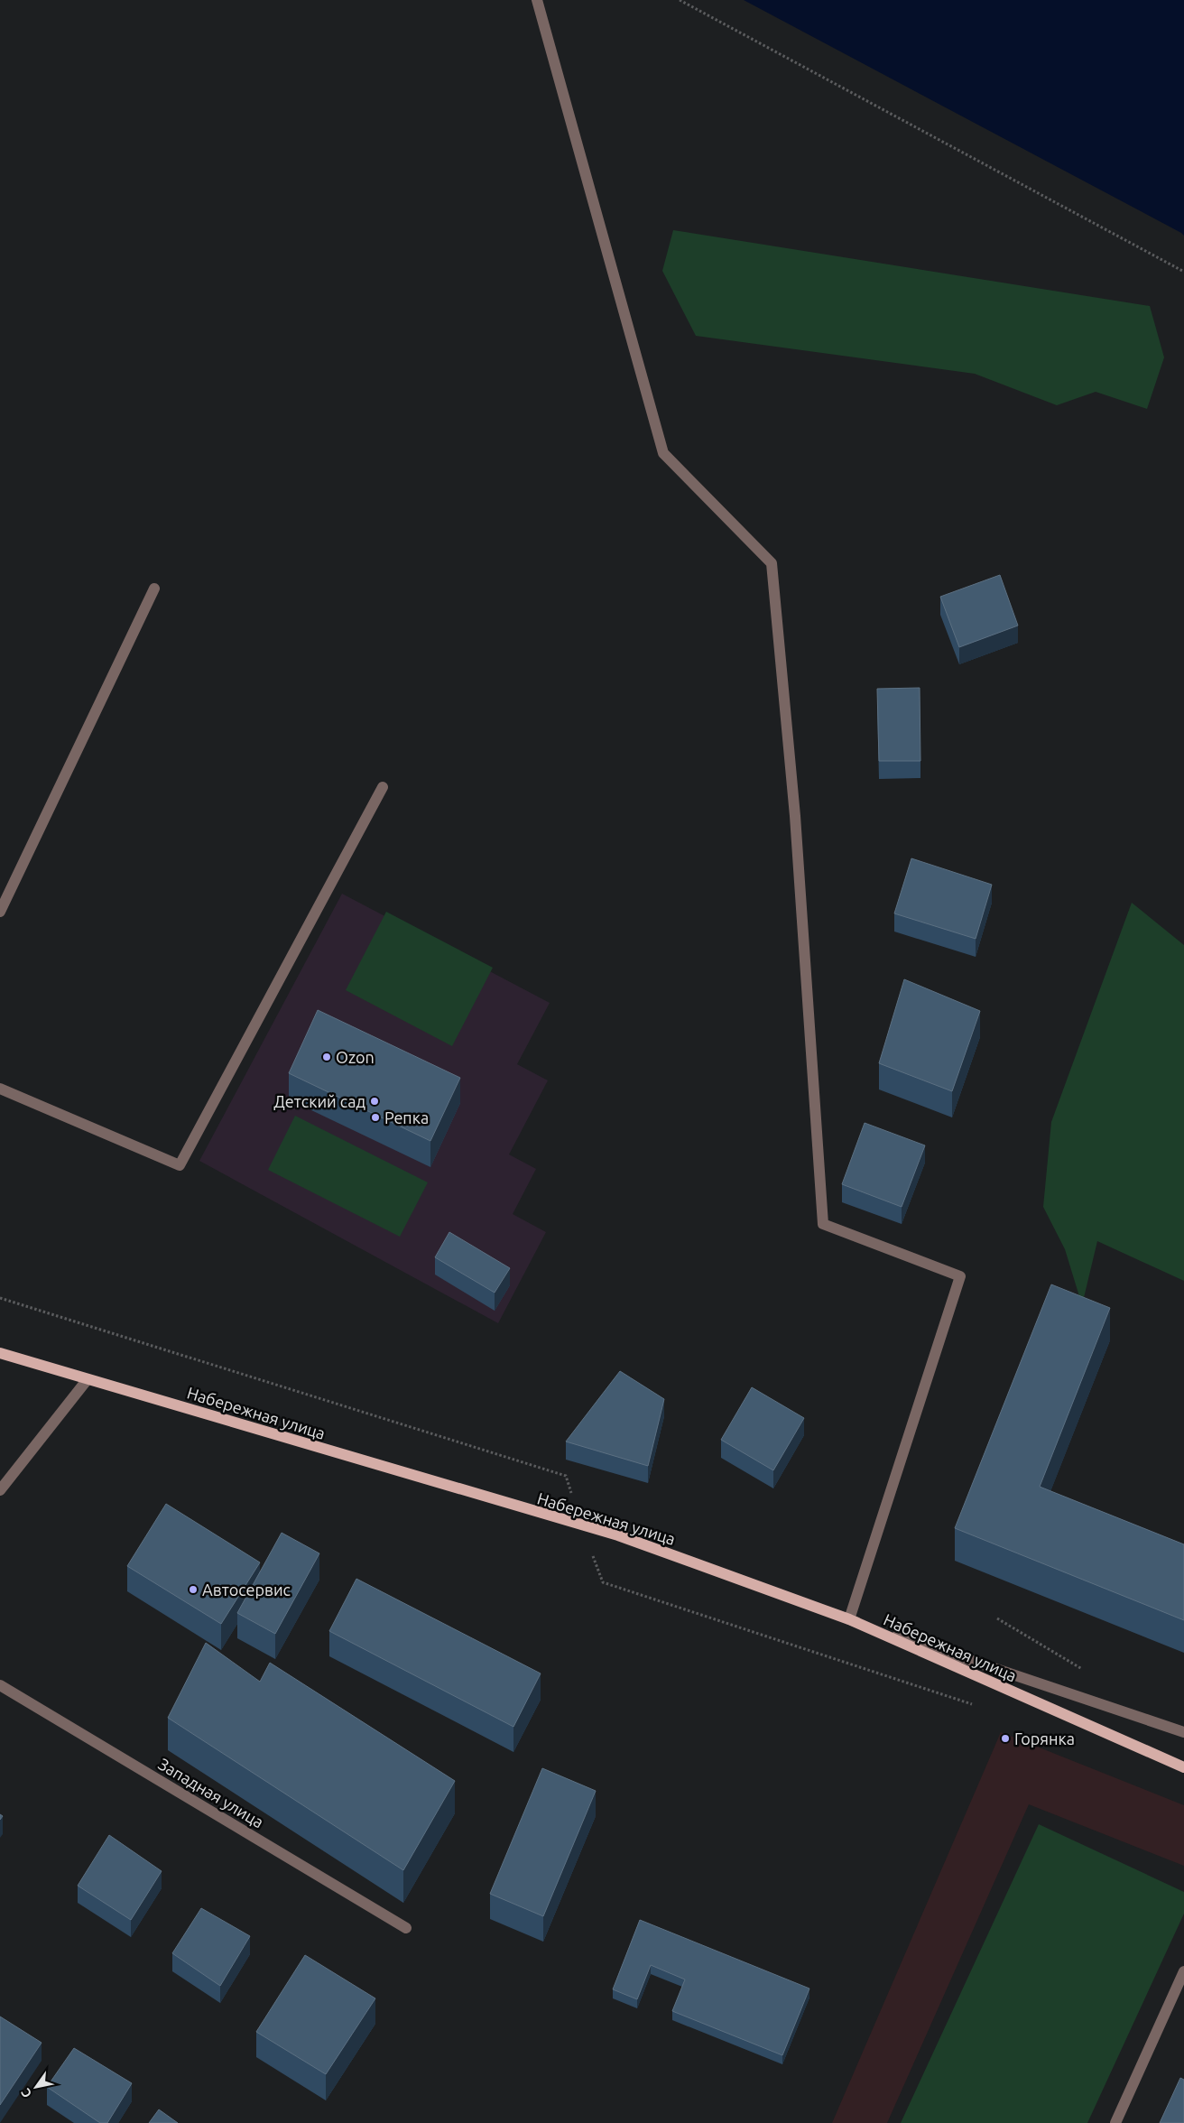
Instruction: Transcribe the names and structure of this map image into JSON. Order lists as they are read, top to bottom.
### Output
{
  "streets": {
    "main road": ["Набережная улица"],
    "street": ["Западная улица"]
  },
  "places": [
    "Ozon",
    "Детский сад",
    "Репка",
    "Автосервис",
    "Горянка"
  ],
  "north": "bottom left"
}
